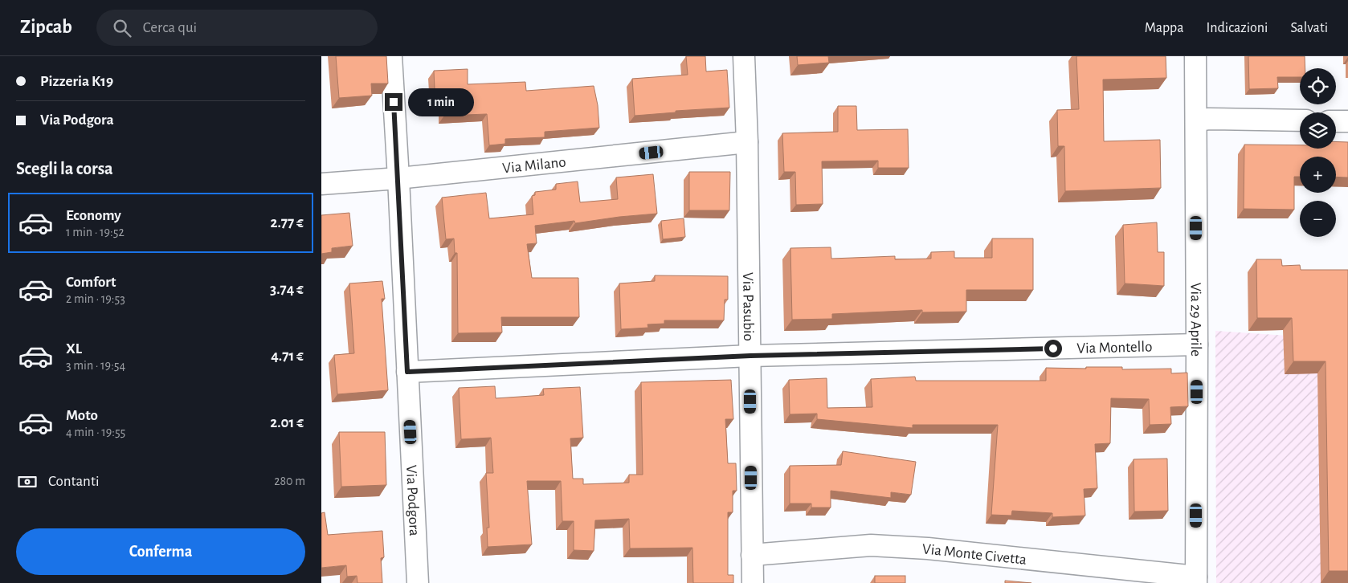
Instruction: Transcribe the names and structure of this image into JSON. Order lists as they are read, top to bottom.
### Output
{
  "streets": {
    "street": [
      "Via Milano",
      "Via Pasubio",
      "Via 29 Aprile",
      "Via Montello",
      "Via Podgora",
      "Via Monte Civetta"
    ]
  },
  "crossings": [
    ["Via Milano", "Via Pasubio"],
    ["Via Milano", "Via Podgora"],
    ["Via Pasubio", "Via Montello"],
    ["Via Pasubio", "Via Monte Civetta"],
    ["Via 29 Aprile", "Via Montello"],
    ["Via 29 Aprile", "Via Monte Civetta"],
    ["Via Montello", "Via Podgora"]
  ],
  "page": {
    "header": "Zipcab",
    "search": "Cerca qui",
    "nav": ["Mappa", "Indicazioni", "Salvati"],
    "banner": ["Pizzeria K19", "Via Podgora"],
    "map_buttons": ["+", "−"],
    "bubble": "1 min",
    "heading": "Scegli la corsa",
    "list": [
      {
        "name": "Economy",
        "note": "1 min · 19:52",
        "value": "2.77 €"
      },
      {
        "name": "Comfort",
        "note": "2 min · 19:53",
        "value": "3.74 €"
      },
      {
        "name": "XL",
        "note": "3 min · 19:54",
        "value": "4.71 €"
      },
      {
        "name": "Moto",
        "note": "4 min · 19:55",
        "value": "2.01 €"
      }
    ],
    "pay": ["Contanti", "280 m"],
    "buttons": "Conferma"
  }
}
